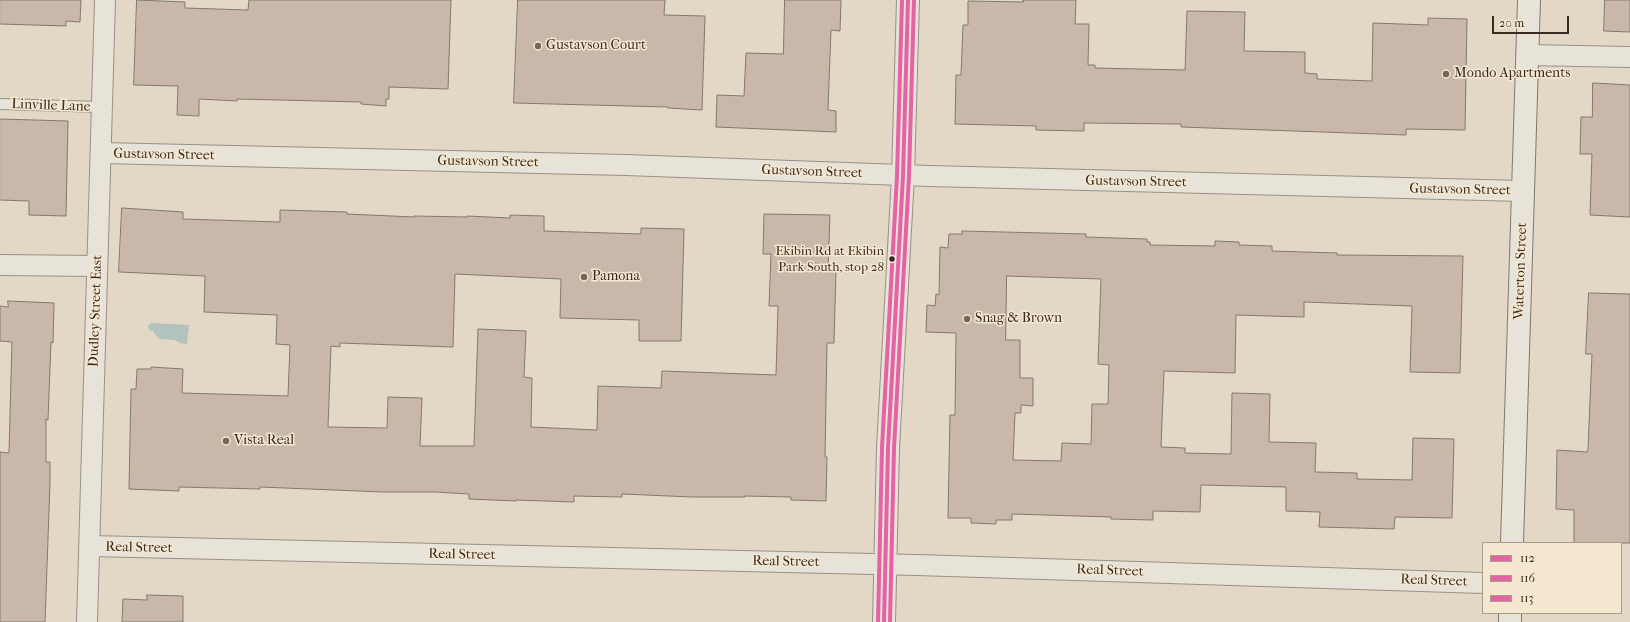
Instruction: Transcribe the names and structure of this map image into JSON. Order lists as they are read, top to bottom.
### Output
{
  "streets": {
    "street": [
      "Gustavson Street",
      "Waterton Street",
      "Dudley Street East",
      "Real Street"
    ],
    "lane": ["Linville Lane"]
  },
  "crossings": [
    ["Linville Lane", "Dudley Street East"],
    ["Gustavson Street", "Waterton Street"],
    ["Gustavson Street", "Dudley Street East"],
    ["Dudley Street East", "Real Street"]
  ],
  "places": [
    "Gustavson Court",
    "Mondo Apartments",
    "Ekibin Rd at Ekibin Park South, stop 28",
    "Pamona",
    "Snag & Brown",
    "Vista Real"
  ],
  "lines": ["transit line 112", "transit line 116", "transit line 113"],
  "legend": ["112", "116", "113"],
  "scale_bar": "20 m"
}
